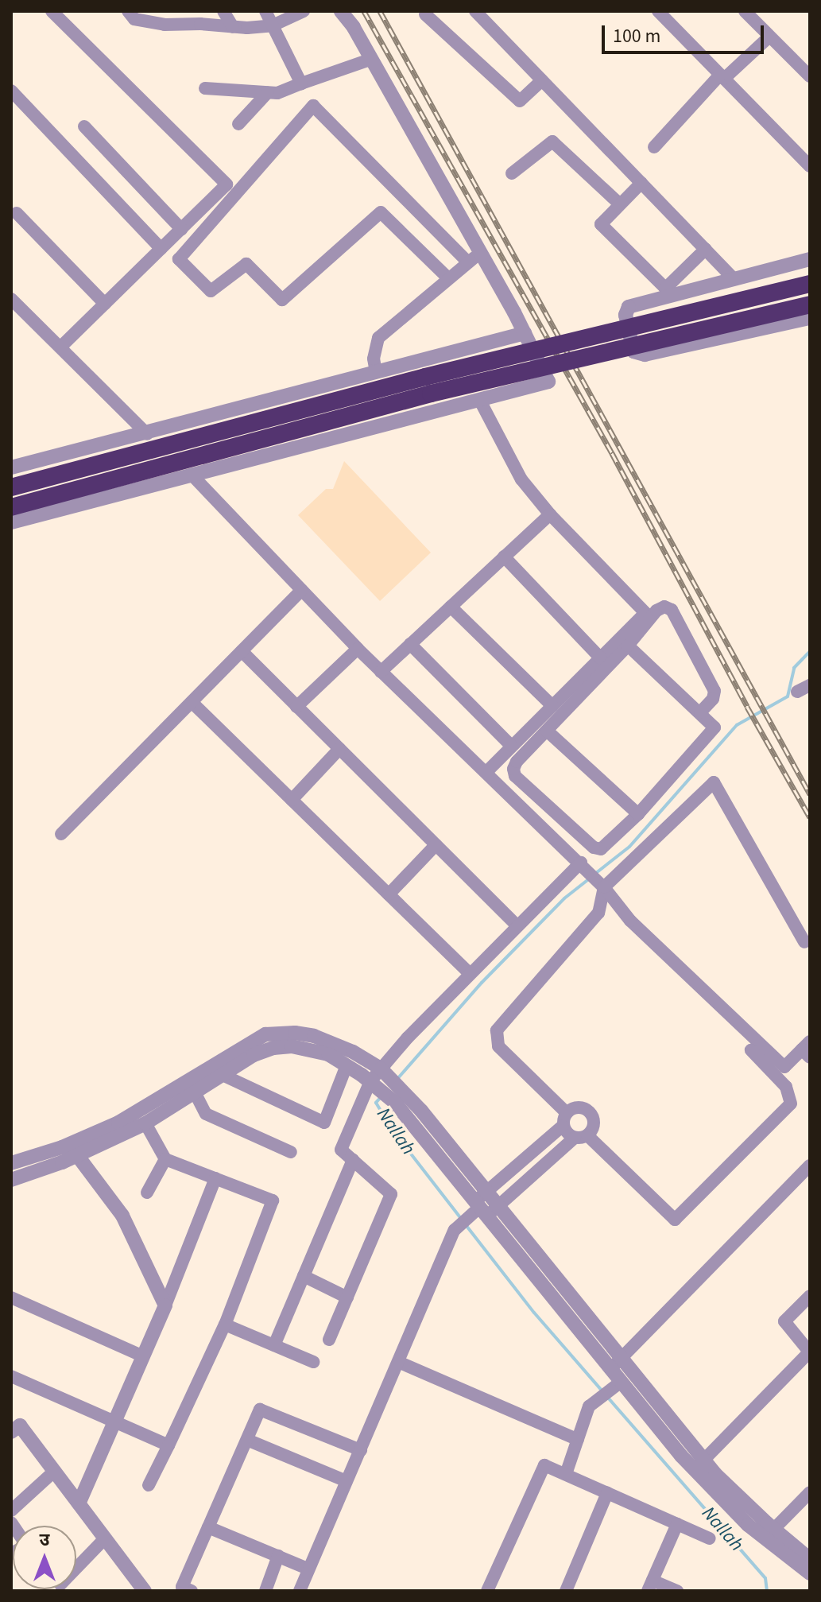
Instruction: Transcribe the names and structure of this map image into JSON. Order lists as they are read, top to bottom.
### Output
{
  "water": ["Nallah"],
  "scale_bar": "100 m",
  "north": "top"
}
